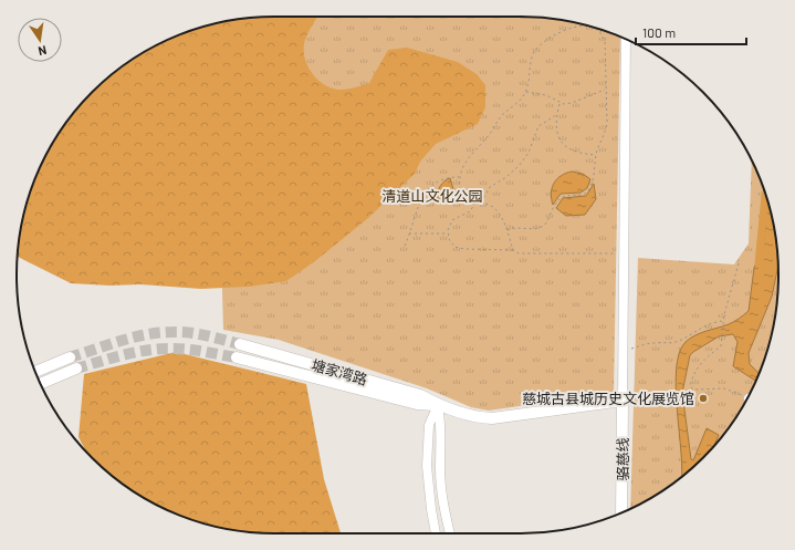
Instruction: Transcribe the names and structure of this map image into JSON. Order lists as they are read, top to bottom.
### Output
{
  "streets": {
    "main road": ["塘家湾路", "骆慈线"]
  },
  "crossings": [
    ["塘家湾路", "骆慈线"]
  ],
  "parks": ["清道山文化公园"],
  "places": ["慈城古县城历史文化展览馆"],
  "scale_bar": "100 m",
  "north": "bottom"
}
